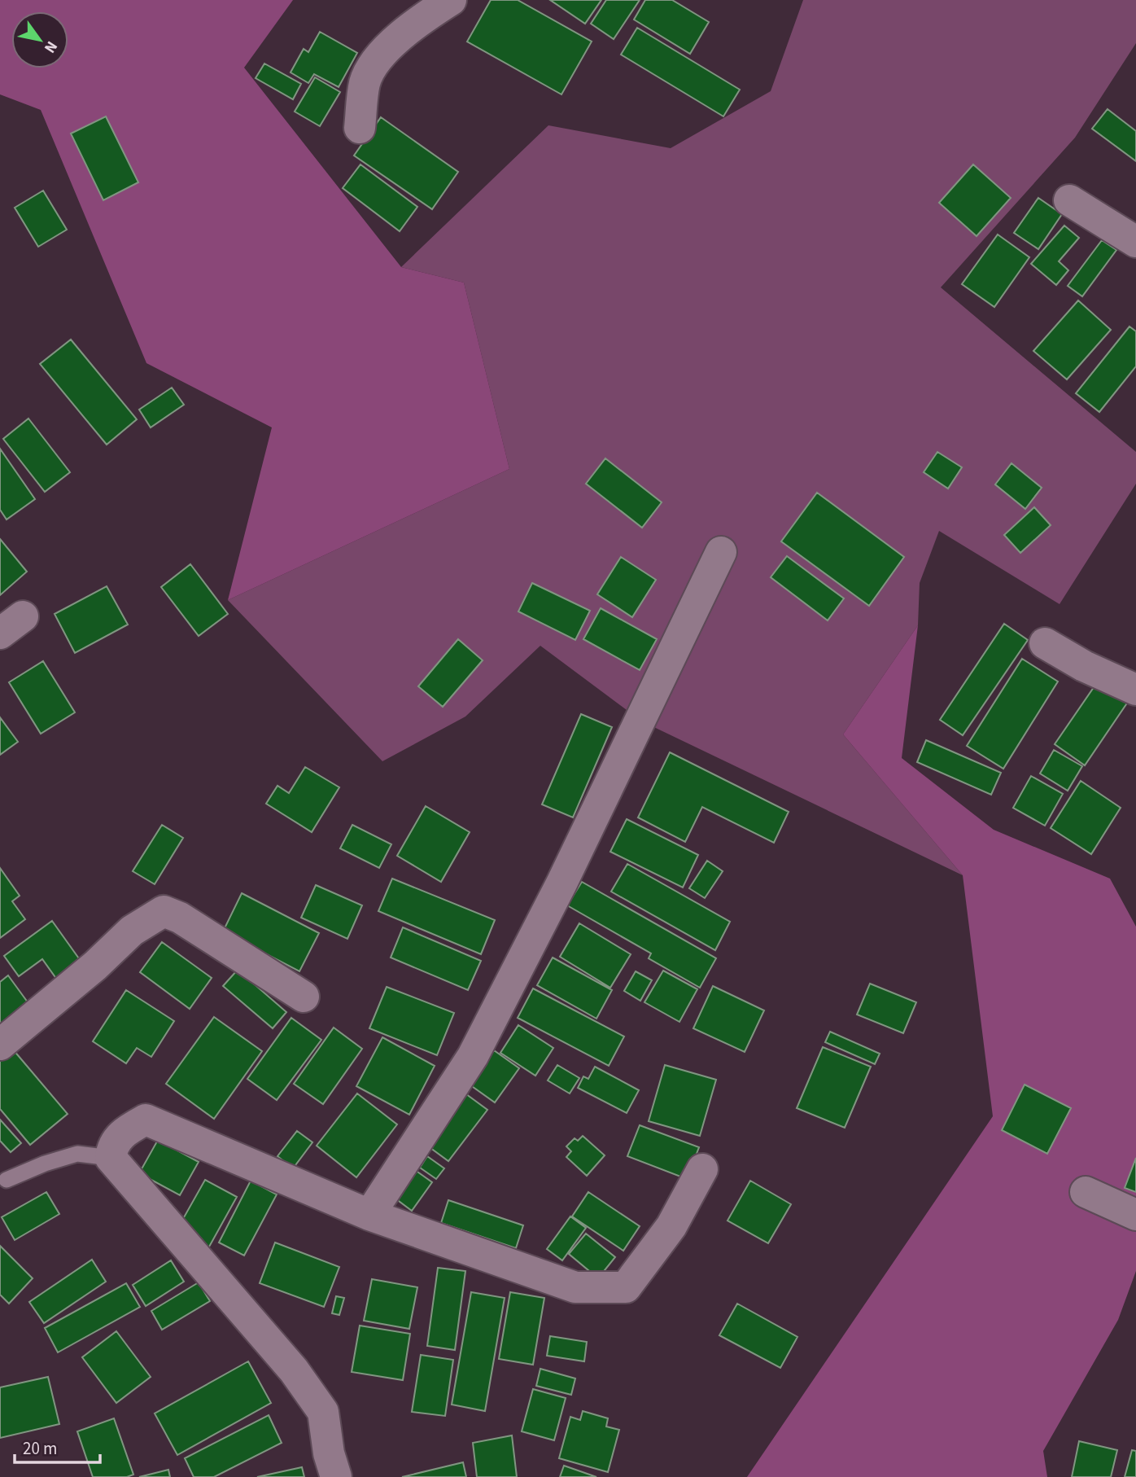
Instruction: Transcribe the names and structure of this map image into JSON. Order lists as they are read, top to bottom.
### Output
{
  "scale_bar": "20 m",
  "north": "bottom right"
}
